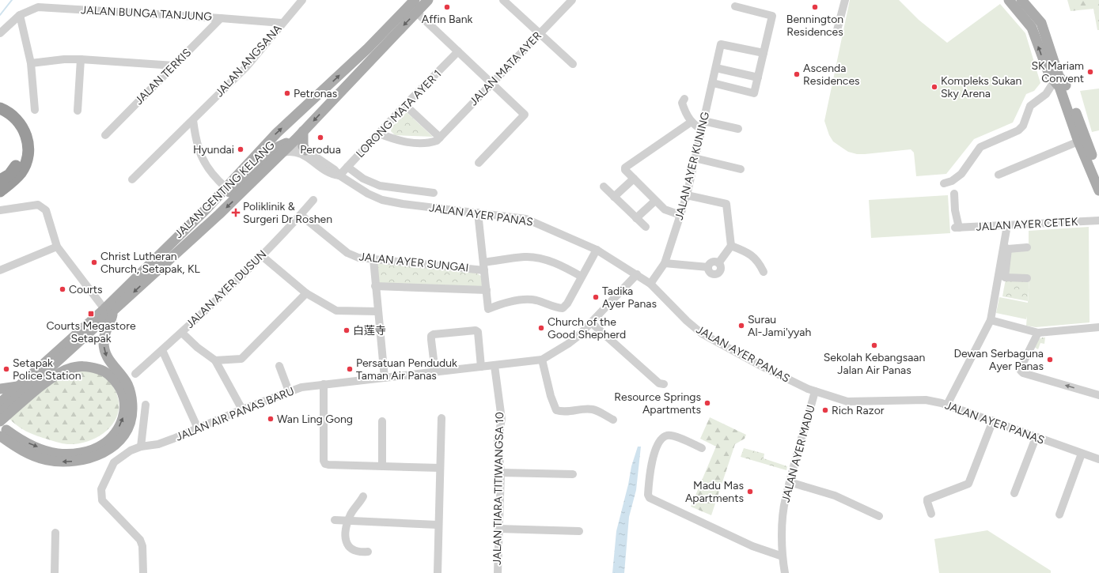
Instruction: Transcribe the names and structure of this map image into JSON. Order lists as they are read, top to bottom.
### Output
{
  "streets": {
    "main road": ["JALAN GENTING KELANG"],
    "street": [
      "JALAN BUNGA TANJUNG",
      "JALAN ANGSANA",
      "JALAN MATA AYER",
      "JALAN TERKIS",
      "LORONG MATA AYER 1",
      "JALAN AYER KUNING",
      "JALAN AYER PANAS",
      "JALAN AYER CETEK",
      "JALAN AYER SUNGAI",
      "JALAN AYER DUSUN",
      "JALAN AIR PANAS BARU",
      "JALAN AYER MADU",
      "JALAN TIARA TITIWANGSA 10"
    ]
  },
  "crossings": [
    ["JALAN BUNGA TANJUNG", "JALAN ANGSANA"],
    ["JALAN BUNGA TANJUNG", "JALAN TERKIS"],
    ["LORONG MATA AYER 1", "JALAN AYER PANAS"],
    ["JALAN AYER KUNING", "JALAN AYER PANAS"],
    ["JALAN GENTING KELANG", "JALAN AYER PANAS"],
    ["JALAN AYER PANAS", "JALAN AIR PANAS BARU"],
    ["JALAN AYER PANAS", "JALAN AYER MADU"],
    ["JALAN AYER SUNGAI", "JALAN AYER DUSUN"],
    ["JALAN AIR PANAS BARU", "JALAN TIARA TITIWANGSA 10"]
  ],
  "places": {
    "other": [
      "Affin Bank",
      "Bennington Residences",
      "SK Mariam Convent",
      "Ascenda Residences",
      "Kompleks Sukan Sky Arena",
      "Petronas",
      "Perodua",
      "Hyundai",
      "Christ Lutheran Church, Setapak, KL",
      "Courts",
      "Tadika Ayer Panas",
      "Surau Al-Jami'yyah",
      "Church of the Good Shepherd",
      "白莲寺",
      "Sekolah Kebangsaan Jalan Air Panas",
      "Dewan Serbaguna Ayer Panas",
      "Setapak Police Station",
      "Persatuan Penduduk Taman Air Panas",
      "Resource Springs Apartments",
      "Rich Razor",
      "Wan Ling Gong",
      "Madu Mas Apartments"
    ],
    "health": ["Poliklinik & Surgeri Dr Roshen"],
    "transit": ["Courts Megastore Setapak"]
  }
}
